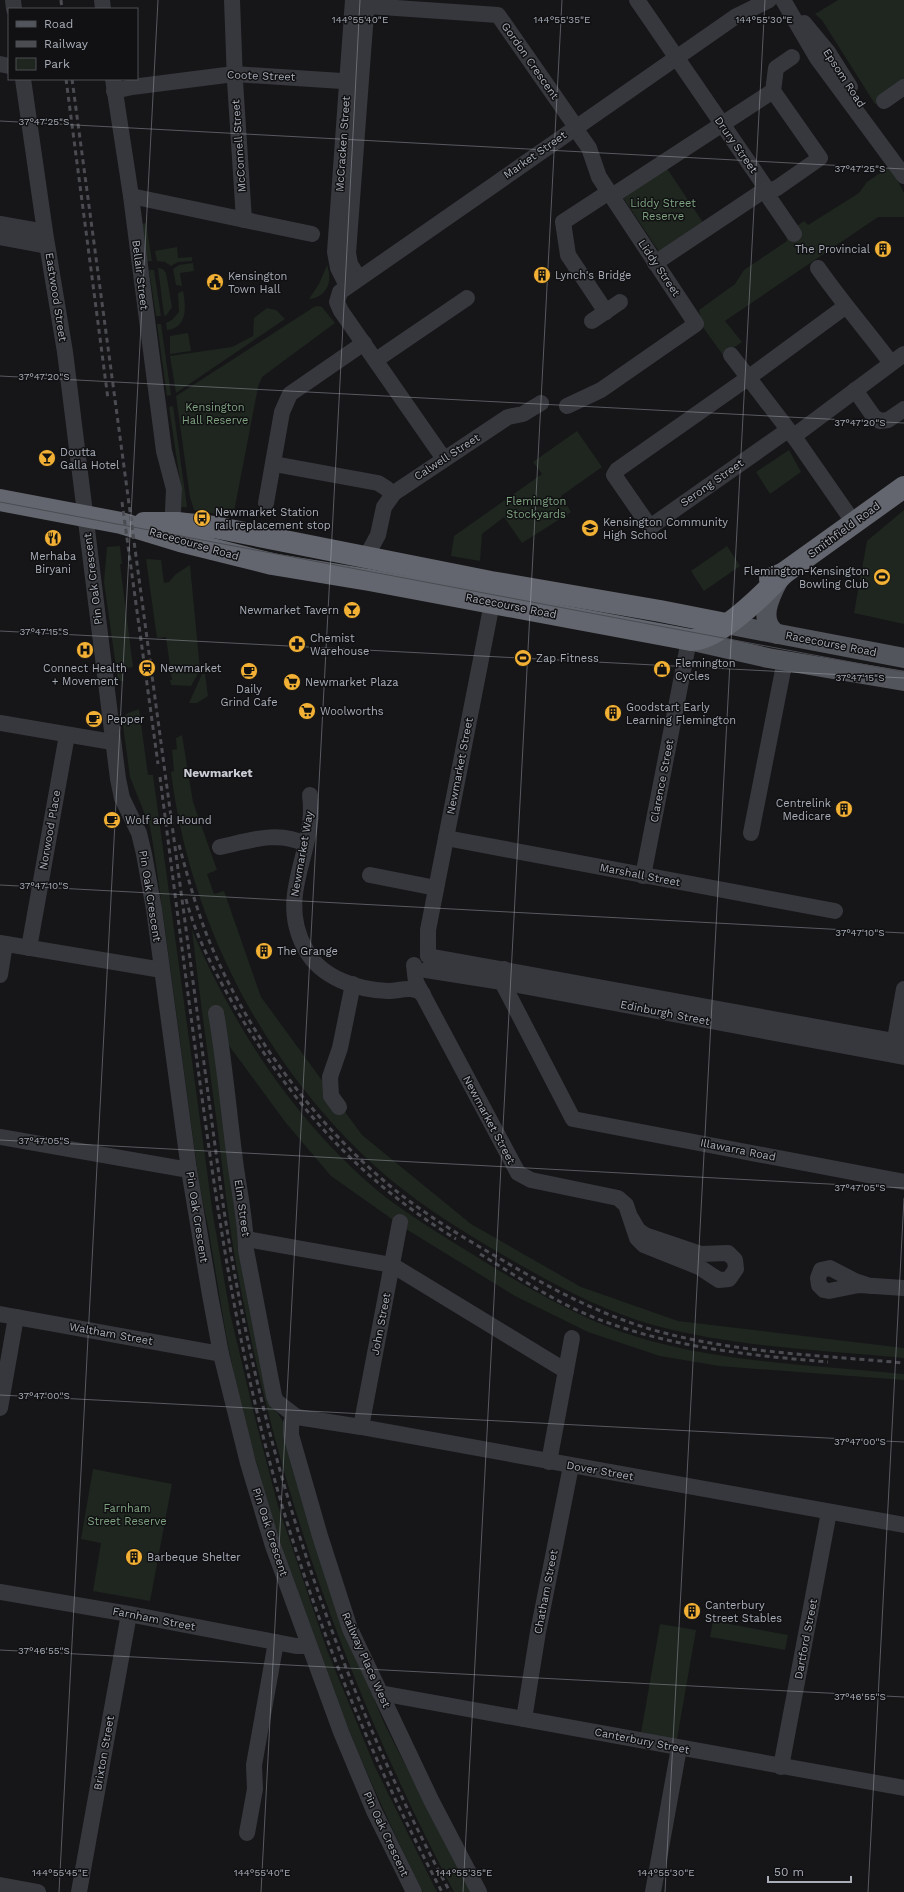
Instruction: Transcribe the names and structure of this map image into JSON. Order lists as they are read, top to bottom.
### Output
{
  "streets": {
    "highway": ["Smithfield Road", "Racecourse Road"],
    "street": [
      "Gordon Crescent",
      "Coote Street",
      "Epsom Road",
      "McCracken Street",
      "Drury Street",
      "McConnell Street",
      "Market Street",
      "Liddy Street",
      "Bellair Street",
      "Eastwood Street",
      "Calwell Street",
      "Serong Street",
      "Pin Oak Crescent",
      "Newmarket Street",
      "Clarence Street",
      "Norwood Place",
      "Newmarket Way",
      "Marshall Street",
      "Edinburgh Street",
      "Illawarra Road",
      "Elm Street",
      "John Street",
      "Waltham Street",
      "Dover Street",
      "Chatham Street",
      "Farnham Street",
      "Dartford Street",
      "Railway Place West",
      "Canterbury Street",
      "Brixton Street"
    ]
  },
  "crossings": [
    ["Gordon Crescent", "McCracken Street"],
    ["Gordon Crescent", "Market Street"],
    ["Gordon Crescent", "Liddy Street"],
    ["Coote Street", "McCracken Street"],
    ["Coote Street", "McConnell Street"],
    ["Coote Street", "Bellair Street"],
    ["McCracken Street", "Market Street"],
    ["McCracken Street", "Calwell Street"],
    ["Drury Street", "Market Street"],
    ["Market Street", "Liddy Street"],
    ["Bellair Street", "Racecourse Road"],
    ["Eastwood Street", "Racecourse Road"],
    ["Eastwood Street", "Pin Oak Crescent"],
    ["Smithfield Road", "Racecourse Road"],
    ["Smithfield Road", "Clarence Street"],
    ["Racecourse Road", "Pin Oak Crescent"],
    ["Racecourse Road", "Newmarket Street"],
    ["Racecourse Road", "Clarence Street"],
    ["Pin Oak Crescent", "Waltham Street"],
    ["Pin Oak Crescent", "Farnham Street"],
    ["Newmarket Street", "Newmarket Way"],
    ["Newmarket Street", "Marshall Street"],
    ["Newmarket Street", "Edinburgh Street"],
    ["Clarence Street", "Marshall Street"],
    ["Edinburgh Street", "Illawarra Road"],
    ["Elm Street", "Dover Street"],
    ["Elm Street", "Railway Place West"],
    ["John Street", "Dover Street"],
    ["Dover Street", "Chatham Street"],
    ["Dover Street", "Dartford Street"],
    ["Dover Street", "Railway Place West"],
    ["Chatham Street", "Canterbury Street"],
    ["Farnham Street", "Brixton Street"],
    ["Dartford Street", "Canterbury Street"],
    ["Railway Place West", "Canterbury Street"]
  ],
  "districts": ["Newmarket"],
  "parks": [
    "Liddy Street Reserve",
    "Kensington Hall Reserve",
    "Flemington Stockyards",
    "Farnham Street Reserve"
  ],
  "places": {
    "building": [
      "The Provincial",
      "Lynch's Bridge",
      "Goodstart Early Learning Flemington",
      "Centrelink Medicare",
      "The Grange",
      "Barbeque Shelter",
      "Canterbury Street Stables"
    ],
    "public building": ["Kensington Town Hall"],
    "bar": ["Doutta Galla Hotel", "Newmarket Tavern"],
    "bus stop": ["Newmarket Station rail replacement stop"],
    "school or university": ["Kensington Community High School"],
    "restaurant": ["Merhaba Biryani"],
    "sports": ["Flemington-Kensington Bowling Club", "Zap Fitness"],
    "pharmacy": ["Chemist Warehouse"],
    "hospital": ["Connect Health + Movement"],
    "station": ["Newmarket"],
    "shop": ["Flemington Cycles"],
    "cafe": ["Daily Grind Cafe", "Pepper", "Wolf and Hound"],
    "supermarket": ["Newmarket Plaza", "Woolworths"]
  },
  "legend": ["Road", "Railway", "Park"],
  "scale_bar": "50 m",
  "coordinates": [
    "144°55'40\"E",
    "144°55'35\"E",
    "144°55'30\"E",
    "37°47'25\"S",
    "37°47'20\"S",
    "37°47'15\"S",
    "37°47'10\"S",
    "37°47'05\"S",
    "37°47'00\"S",
    "37°46'55\"S",
    "144°55'45\"E"
  ]
}
